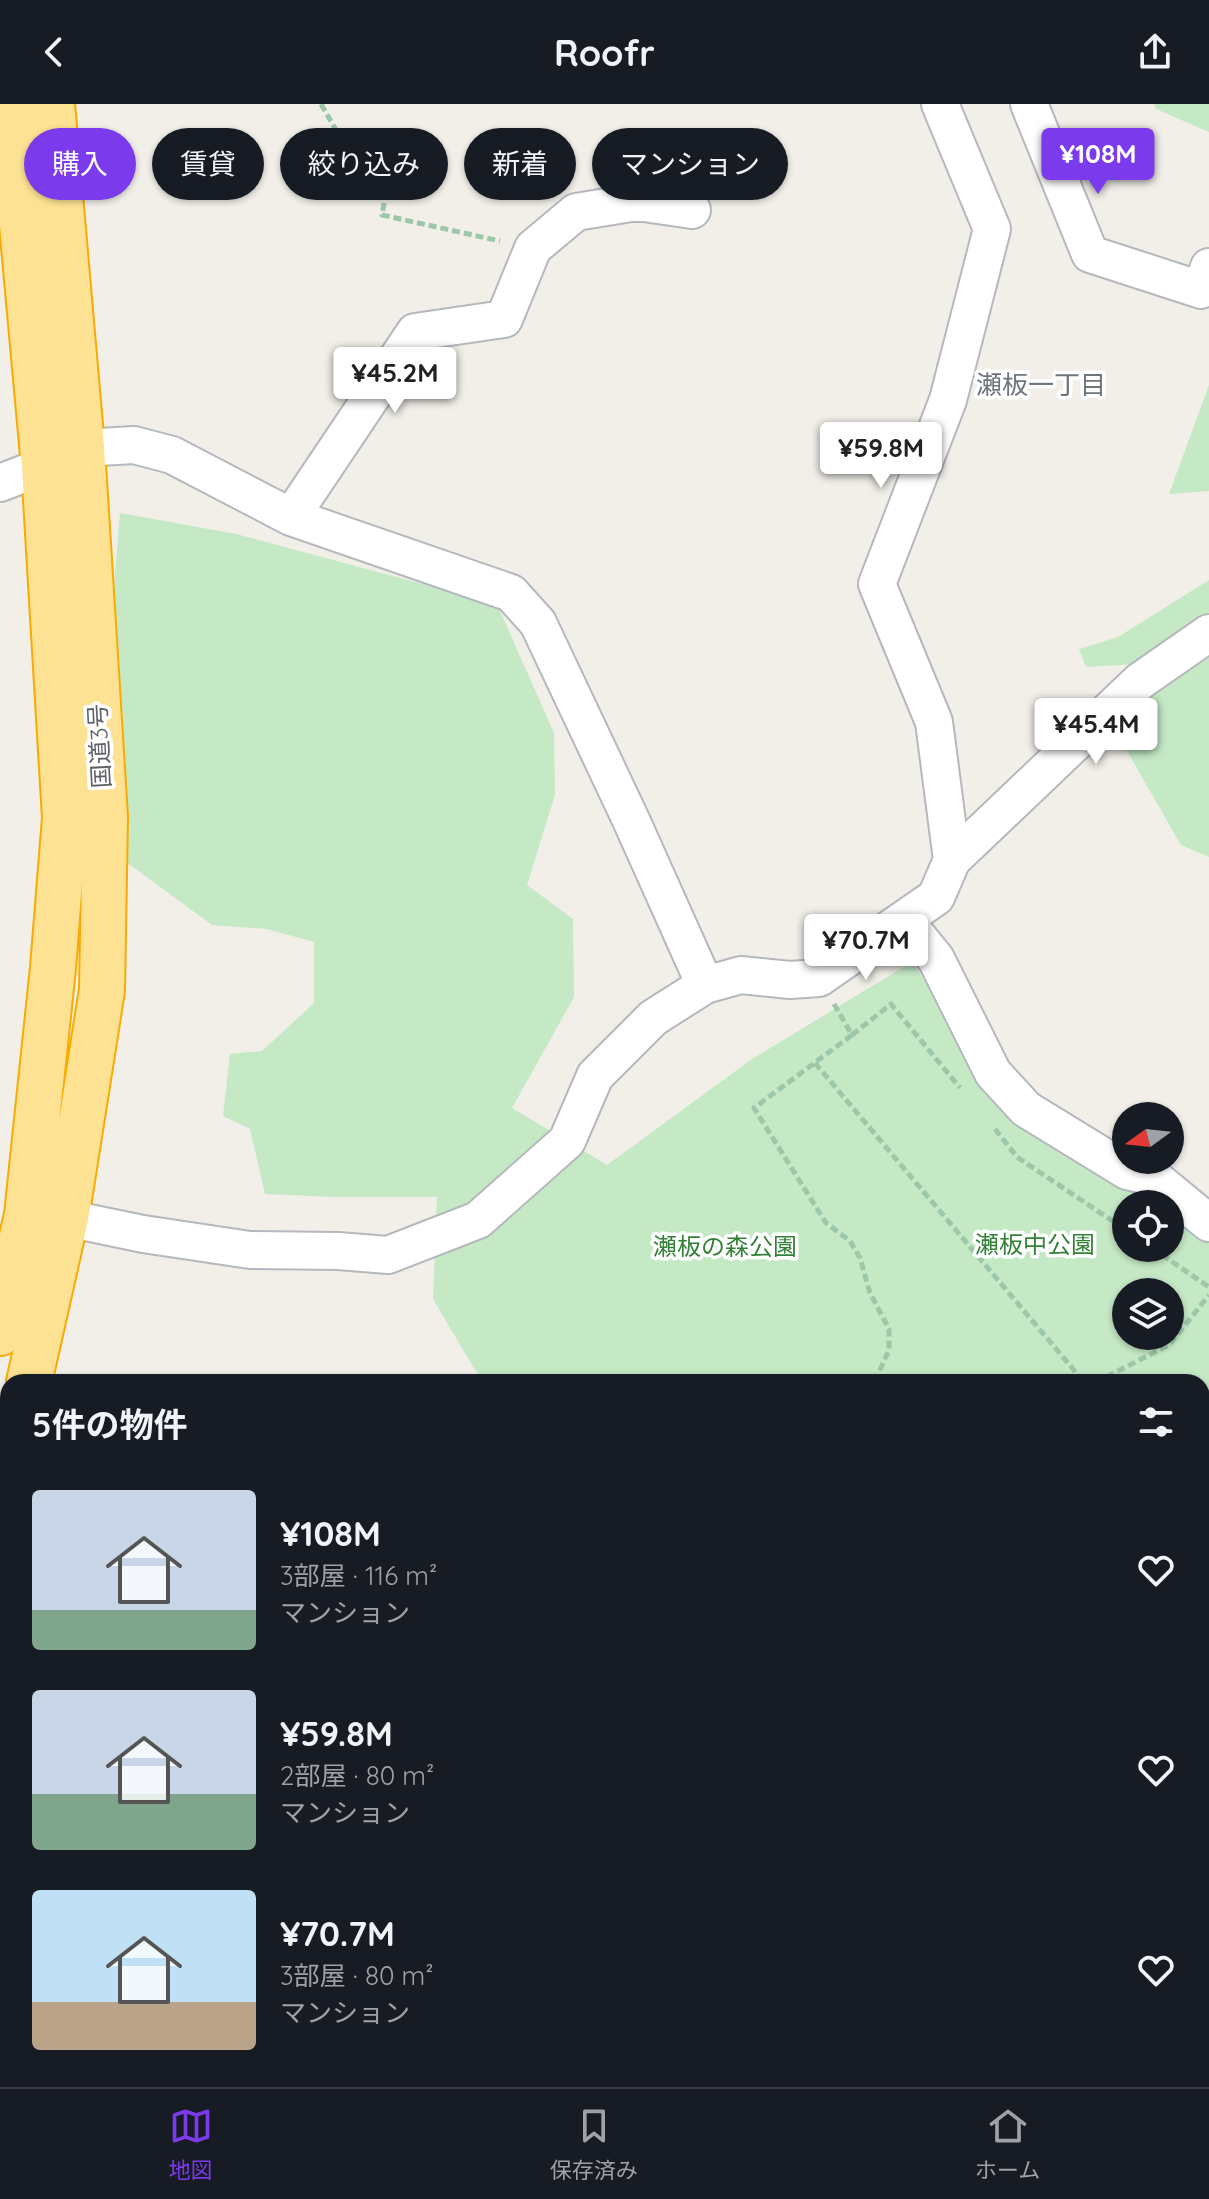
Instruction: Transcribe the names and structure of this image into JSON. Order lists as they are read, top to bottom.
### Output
{
  "streets": {
    "highway": ["国道3号"]
  },
  "districts": ["瀬板一丁目"],
  "parks": ["瀬板中公園", "瀬板の森公園"],
  "north": "left",
  "page": {
    "header": "Roofr",
    "price": [
      "¥108M",
      "¥45.2M",
      "¥59.8M",
      "¥45.4M",
      "¥70.7M"
    ],
    "chip": [
      "購入",
      "賃貸",
      "絞り込み",
      "新着",
      "マンション"
    ],
    "heading": "5件の物件",
    "list": [
      {
        "name": "¥108M",
        "note": "3部屋 · 116 m² · マンション"
      },
      {
        "name": "¥59.8M",
        "note": "2部屋 · 80 m² · マンション"
      },
      {
        "name": "¥70.7M",
        "note": "3部屋 · 80 m² · マンション"
      }
    ],
    "tabs": ["地図", "保存済み", "ホーム"]
  }
}
